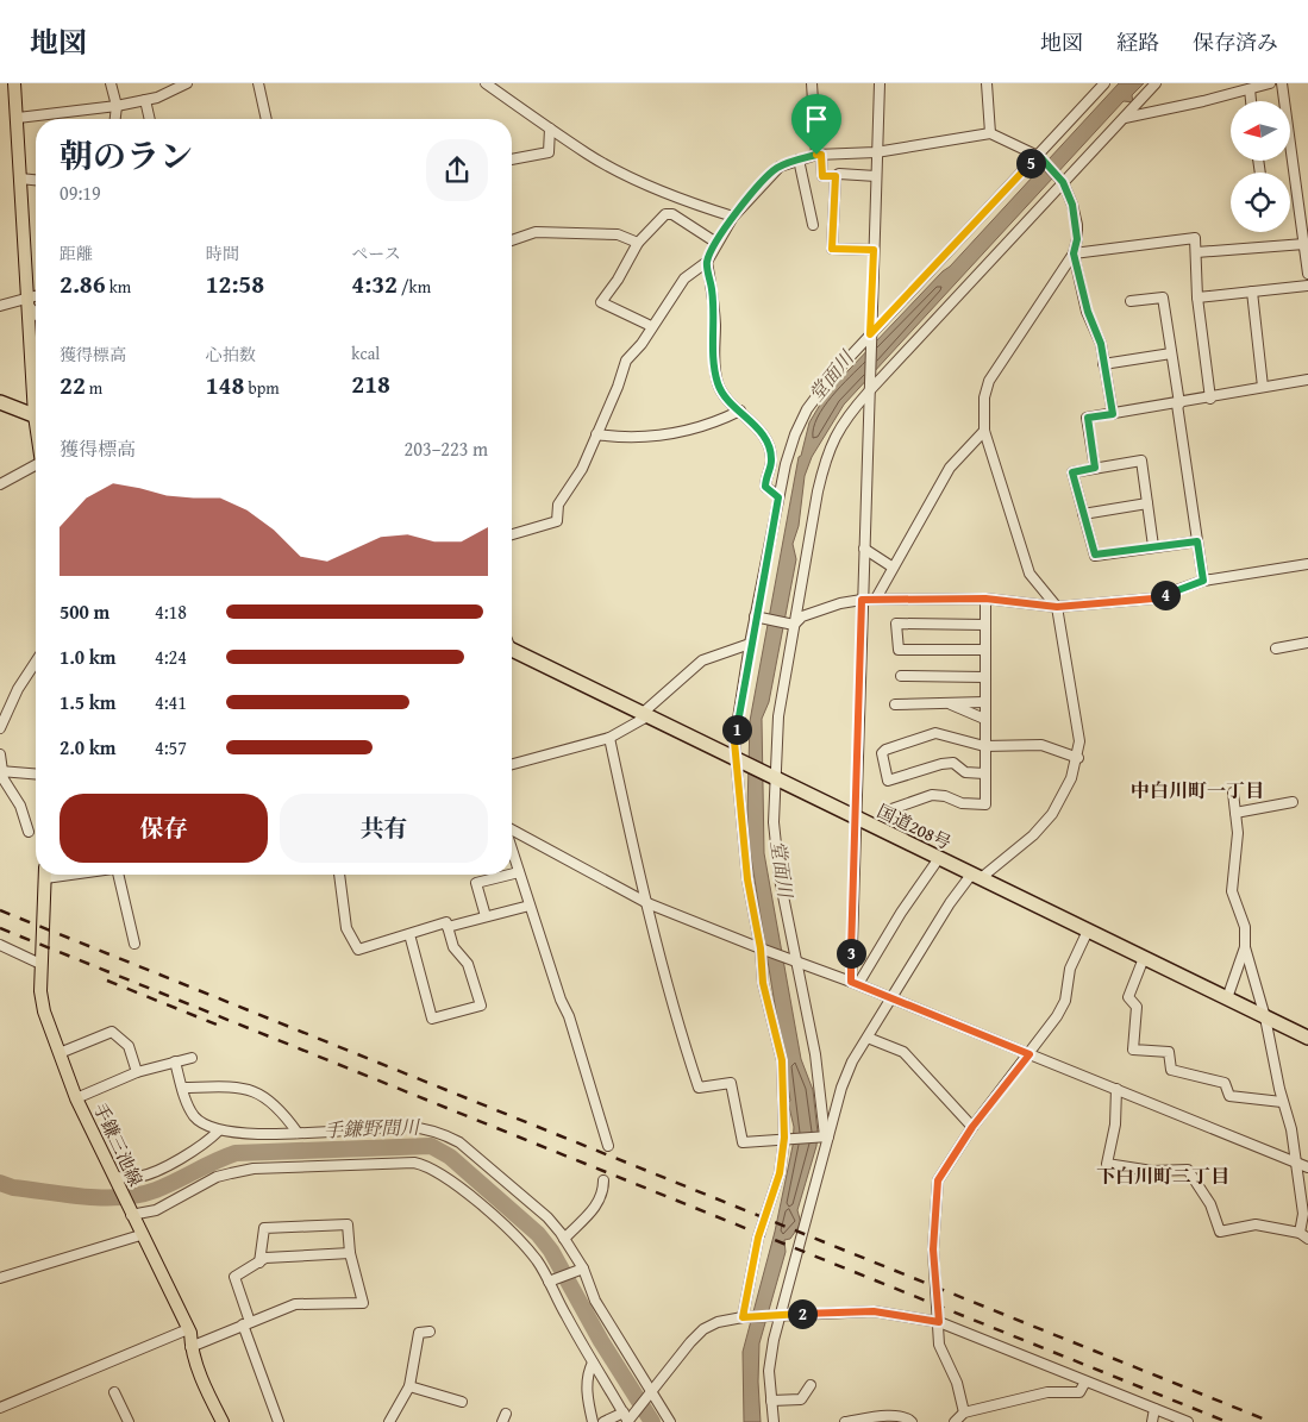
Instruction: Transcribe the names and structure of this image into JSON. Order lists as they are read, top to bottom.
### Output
{
  "streets": {
    "highway": ["国道208号"],
    "main road": ["手鎌三池線"]
  },
  "districts": ["中白川町一丁目", "下白川町二丁目"],
  "water": ["堂面川", "手鎌野間川"],
  "north": "left",
  "page": {
    "header": "地図",
    "nav": ["地図", "経路", "保存済み"],
    "heading": ["朝のラン", "09:19"],
    "pins": [
      "5",
      "4",
      "1",
      "3",
      "2"
    ],
    "stats": [
      ["距離", "2.86 km"],
      ["時間", "12:58"],
      ["ペース", "4:32 /km"],
      ["獲得標高", "22 m"],
      ["心拍数", "148 bpm"],
      ["kcal", "218"]
    ],
    "chart": ["獲得標高", "203–223 m"],
    "list": [
      {
        "name": "500 m",
        "note": "4:18"
      },
      {
        "name": "1.0 km",
        "note": "4:24"
      },
      {
        "name": "1.5 km",
        "note": "4:41"
      },
      {
        "name": "2.0 km",
        "note": "4:57"
      }
    ],
    "buttons": ["保存", "共有"]
  }
}
